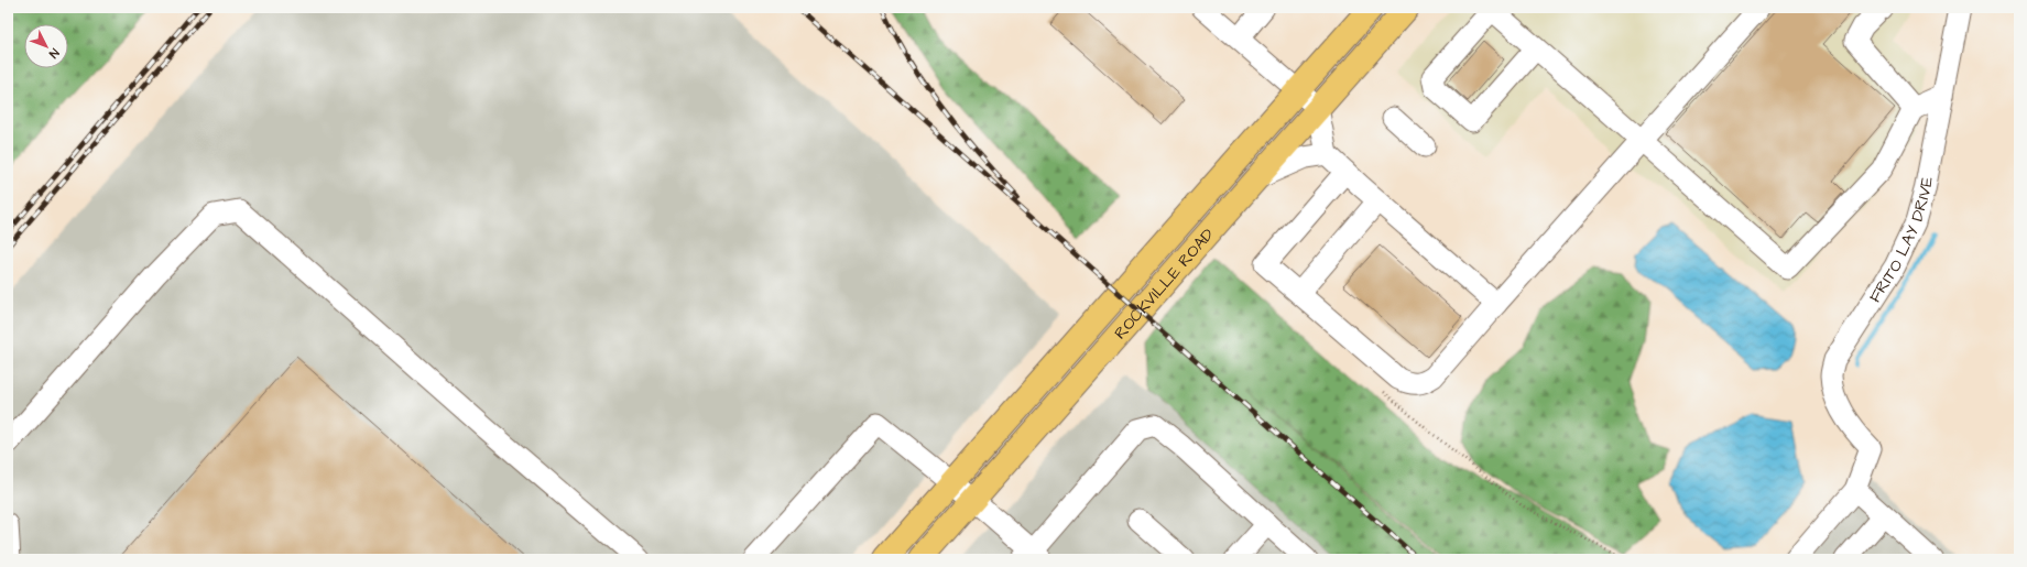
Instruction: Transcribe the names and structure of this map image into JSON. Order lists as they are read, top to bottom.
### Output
{
  "streets": {
    "main road": ["ROCKVILLE ROAD"],
    "street": ["FRITO LAY DRIVE"]
  },
  "north": "bottom right"
}
